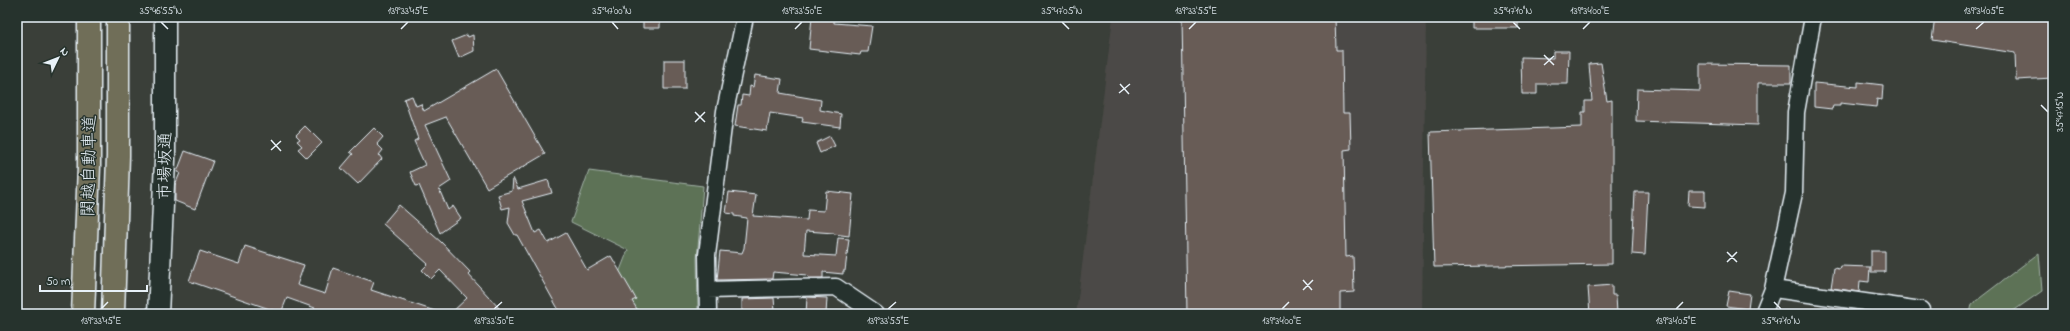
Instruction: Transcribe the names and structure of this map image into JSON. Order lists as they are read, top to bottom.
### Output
{
  "streets": {
    "highway": ["関越自動車道"],
    "street": ["市場坂通"]
  },
  "scale_bar": "50 m",
  "north": "top right",
  "coordinates": [
    "35°46'55\"N",
    "139°33'45\"E",
    "35°47'00\"N",
    "139°33'50\"E",
    "35°47'05\"N",
    "139°33'55\"E",
    "35°47'10\"N",
    "139°34'00\"E",
    "139°34'05\"E",
    "35°47'15\"N"
  ]
}
